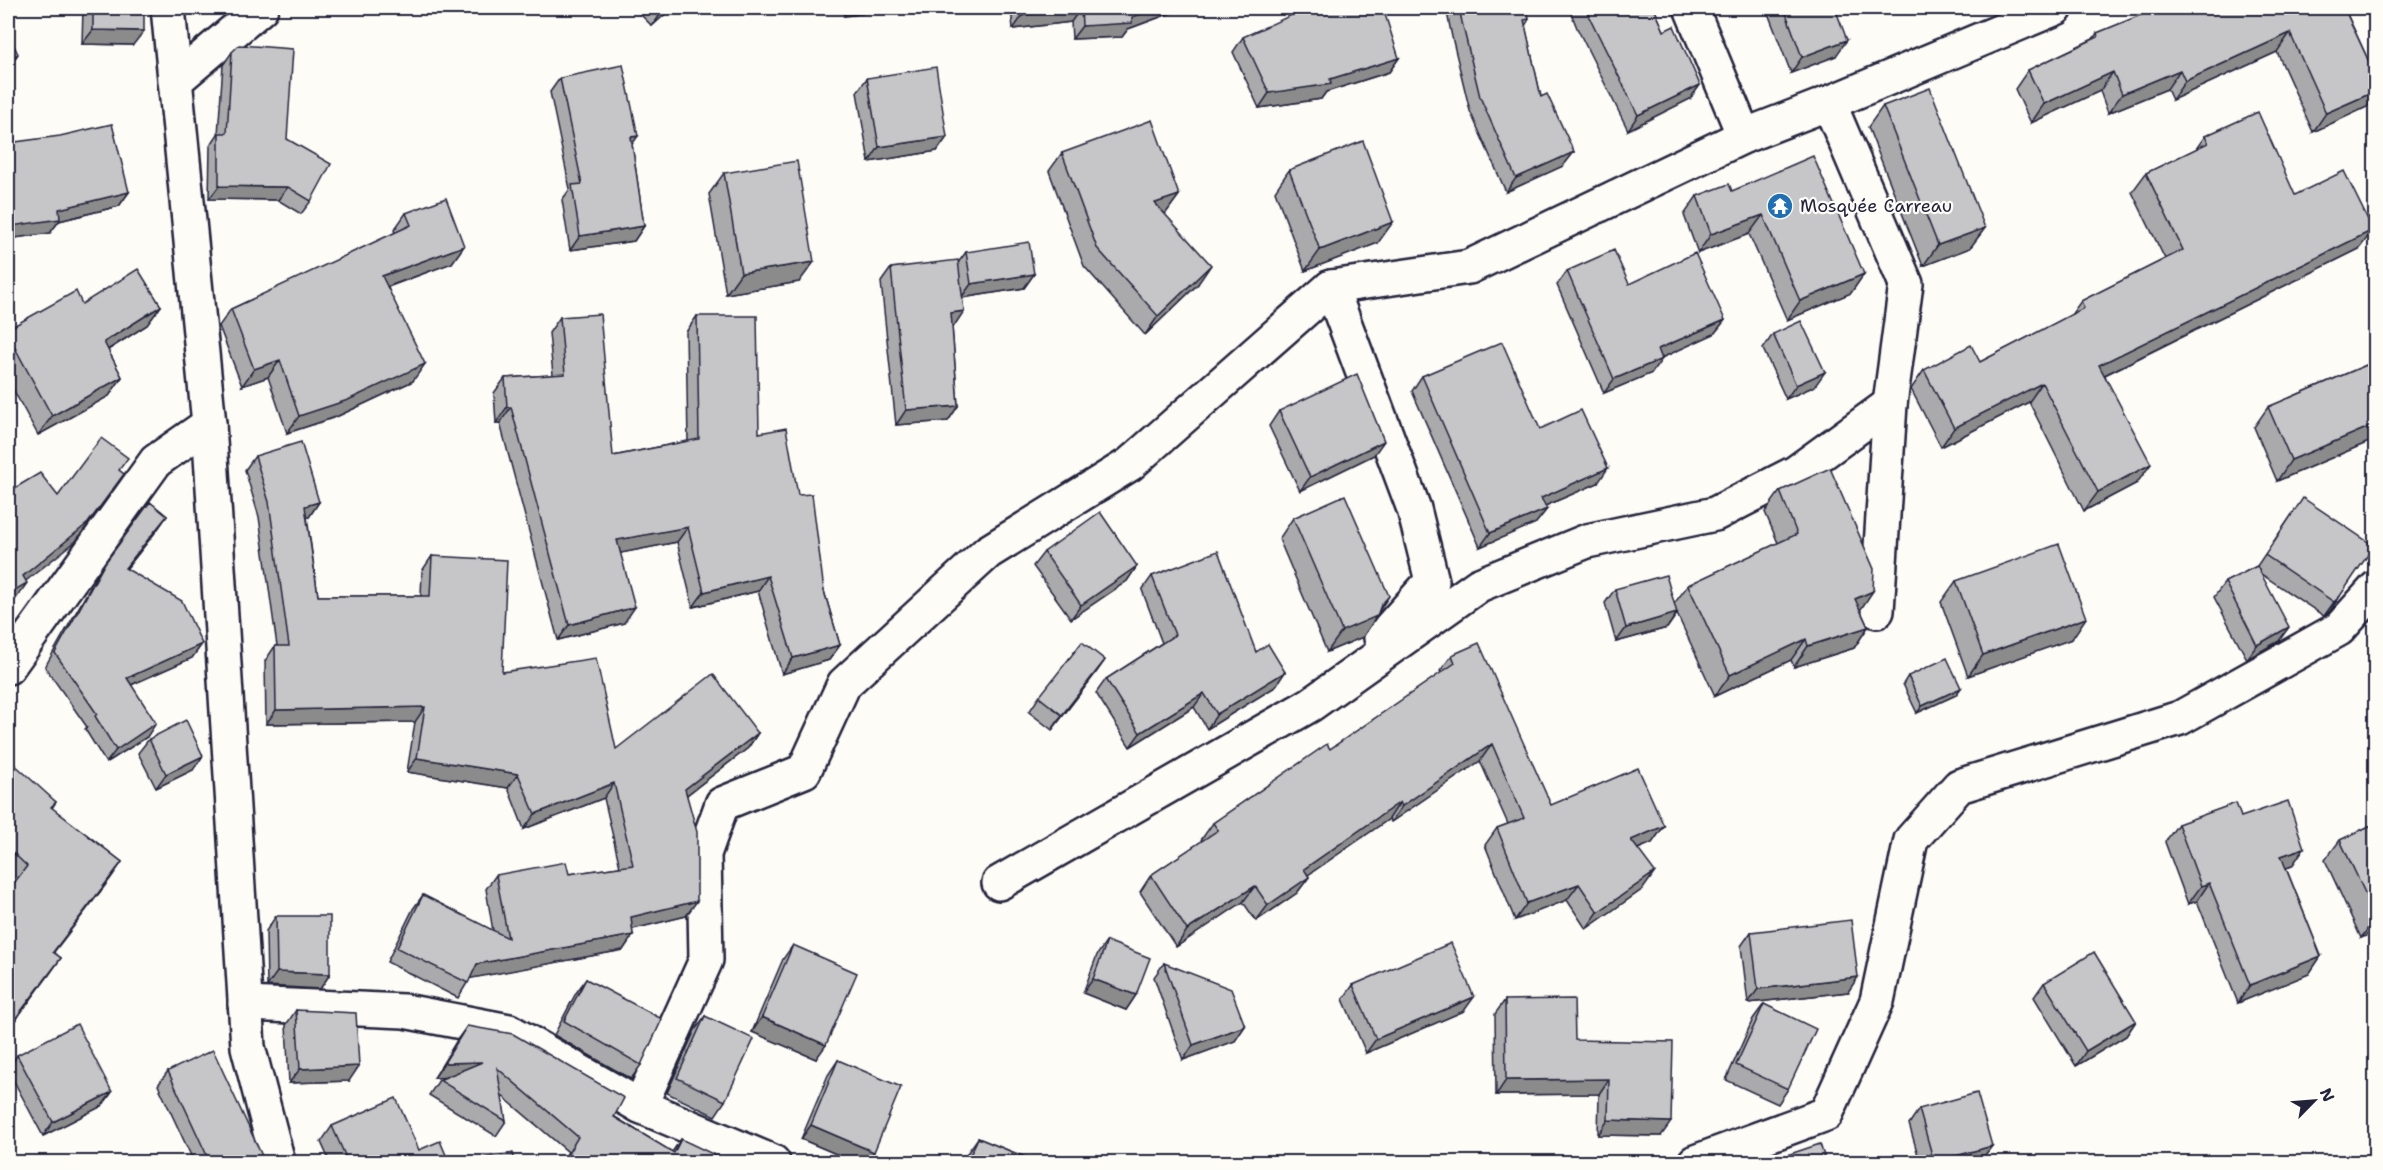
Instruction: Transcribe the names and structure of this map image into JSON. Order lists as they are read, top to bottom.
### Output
{
  "places": {
    "temple": ["Mosquée Carreau"]
  },
  "north": "top right"
}
